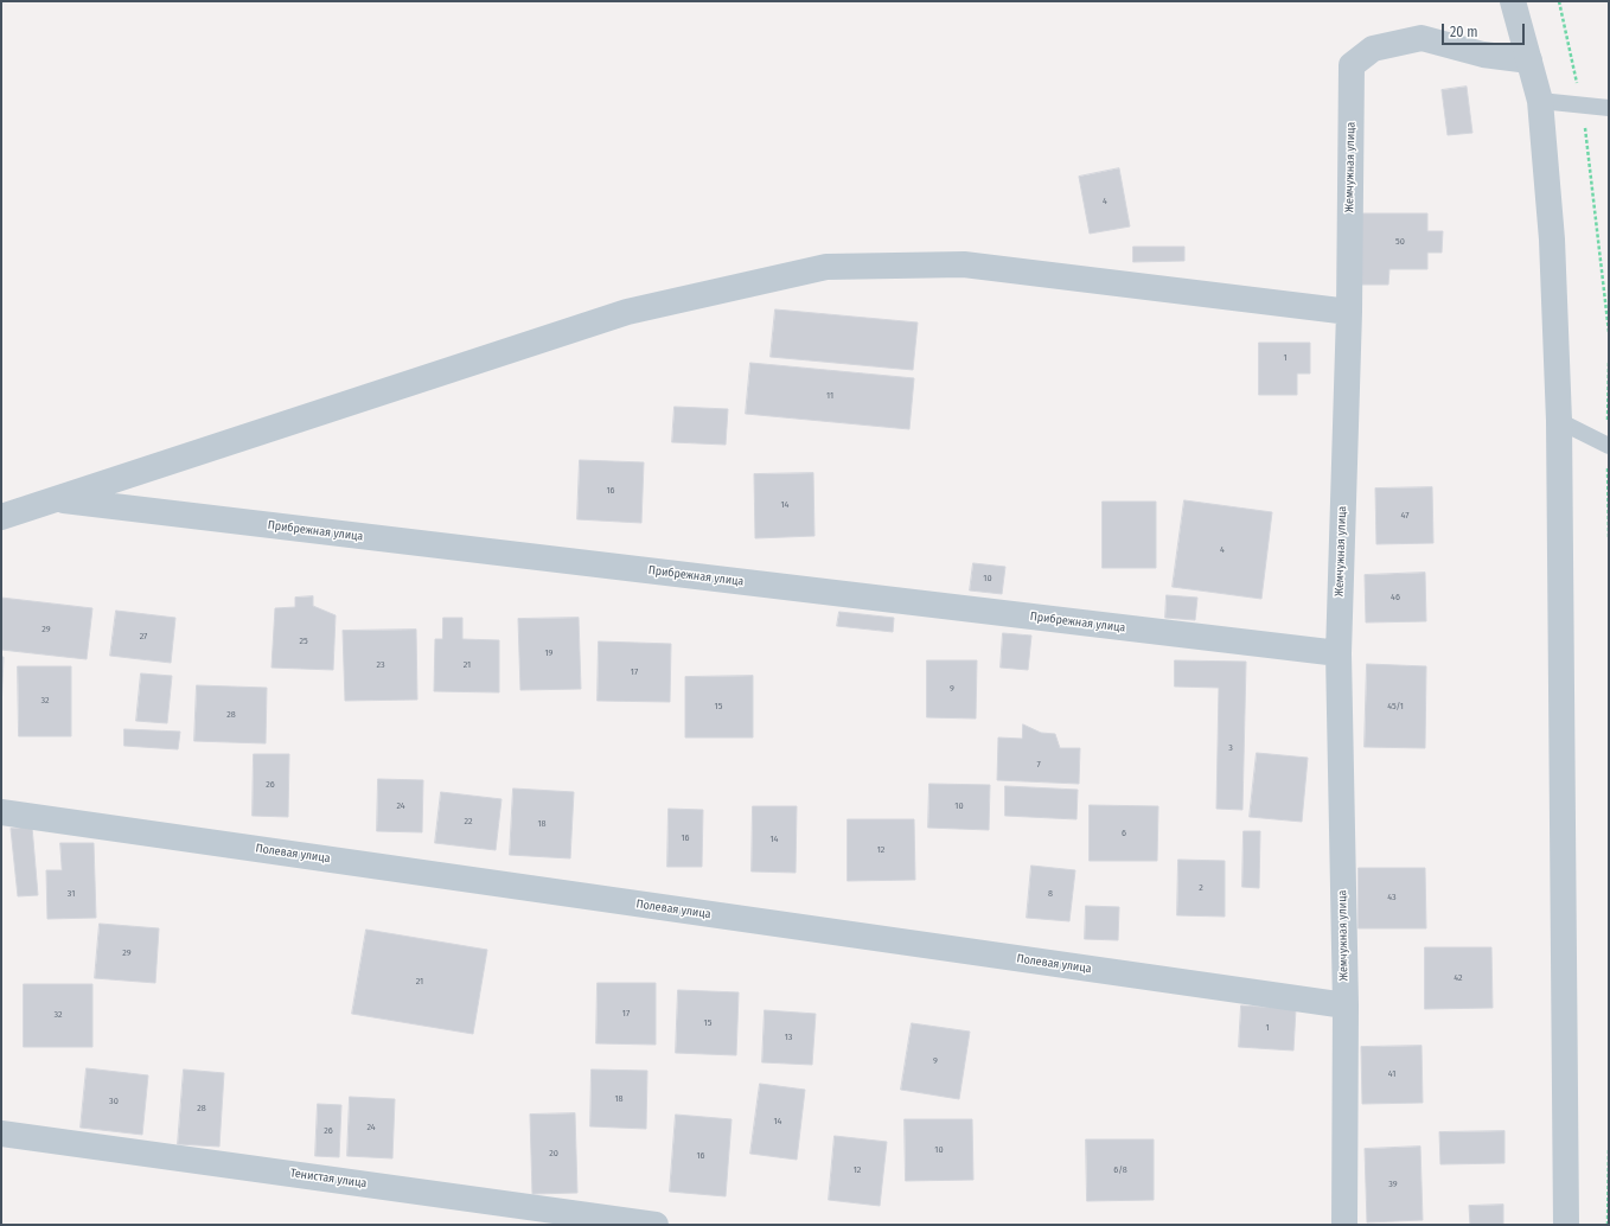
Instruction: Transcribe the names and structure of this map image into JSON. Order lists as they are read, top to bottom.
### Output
{
  "streets": {
    "street": [
      "Жемчужная улица",
      "Прибрежная улица",
      "Полевая улица",
      "Тенистая улица"
    ]
  },
  "crossings": [
    ["Жемчужная улица", "Прибрежная улица"],
    ["Жемчужная улица", "Полевая улица"]
  ],
  "house_numbers": [
    "4",
    "50",
    "1",
    "11",
    "16",
    "14",
    "47",
    "4",
    "10",
    "46",
    "29",
    "27",
    "25",
    "19",
    "23",
    "21",
    "17",
    "9",
    "32",
    "15",
    "45/1",
    "28",
    "3",
    "7",
    "26",
    "24",
    "10",
    "22",
    "18",
    "6",
    "16",
    "14",
    "12",
    "2",
    "31",
    "8",
    "43",
    "29",
    "42",
    "21",
    "17",
    "32",
    "15",
    "1",
    "13",
    "9",
    "41",
    "18",
    "30",
    "28",
    "14",
    "24",
    "26",
    "10",
    "20",
    "16",
    "12",
    "6/8",
    "39"
  ],
  "scale_bar": "20 m"
}
